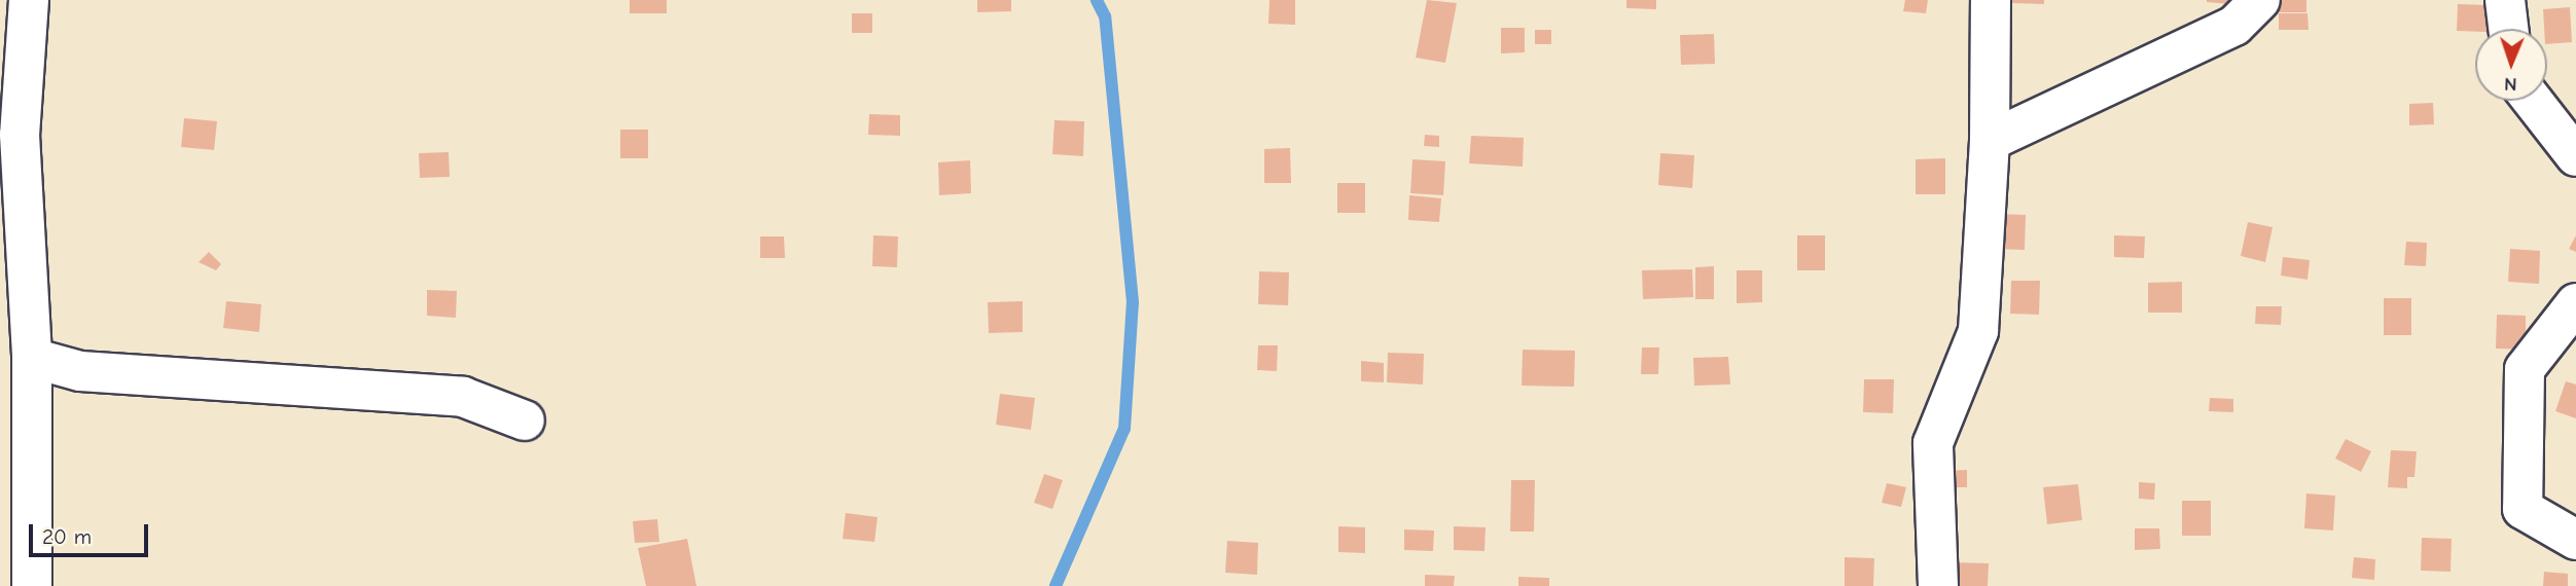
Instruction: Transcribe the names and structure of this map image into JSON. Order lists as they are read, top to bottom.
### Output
{
  "scale_bar": "20 m",
  "north": "bottom"
}
